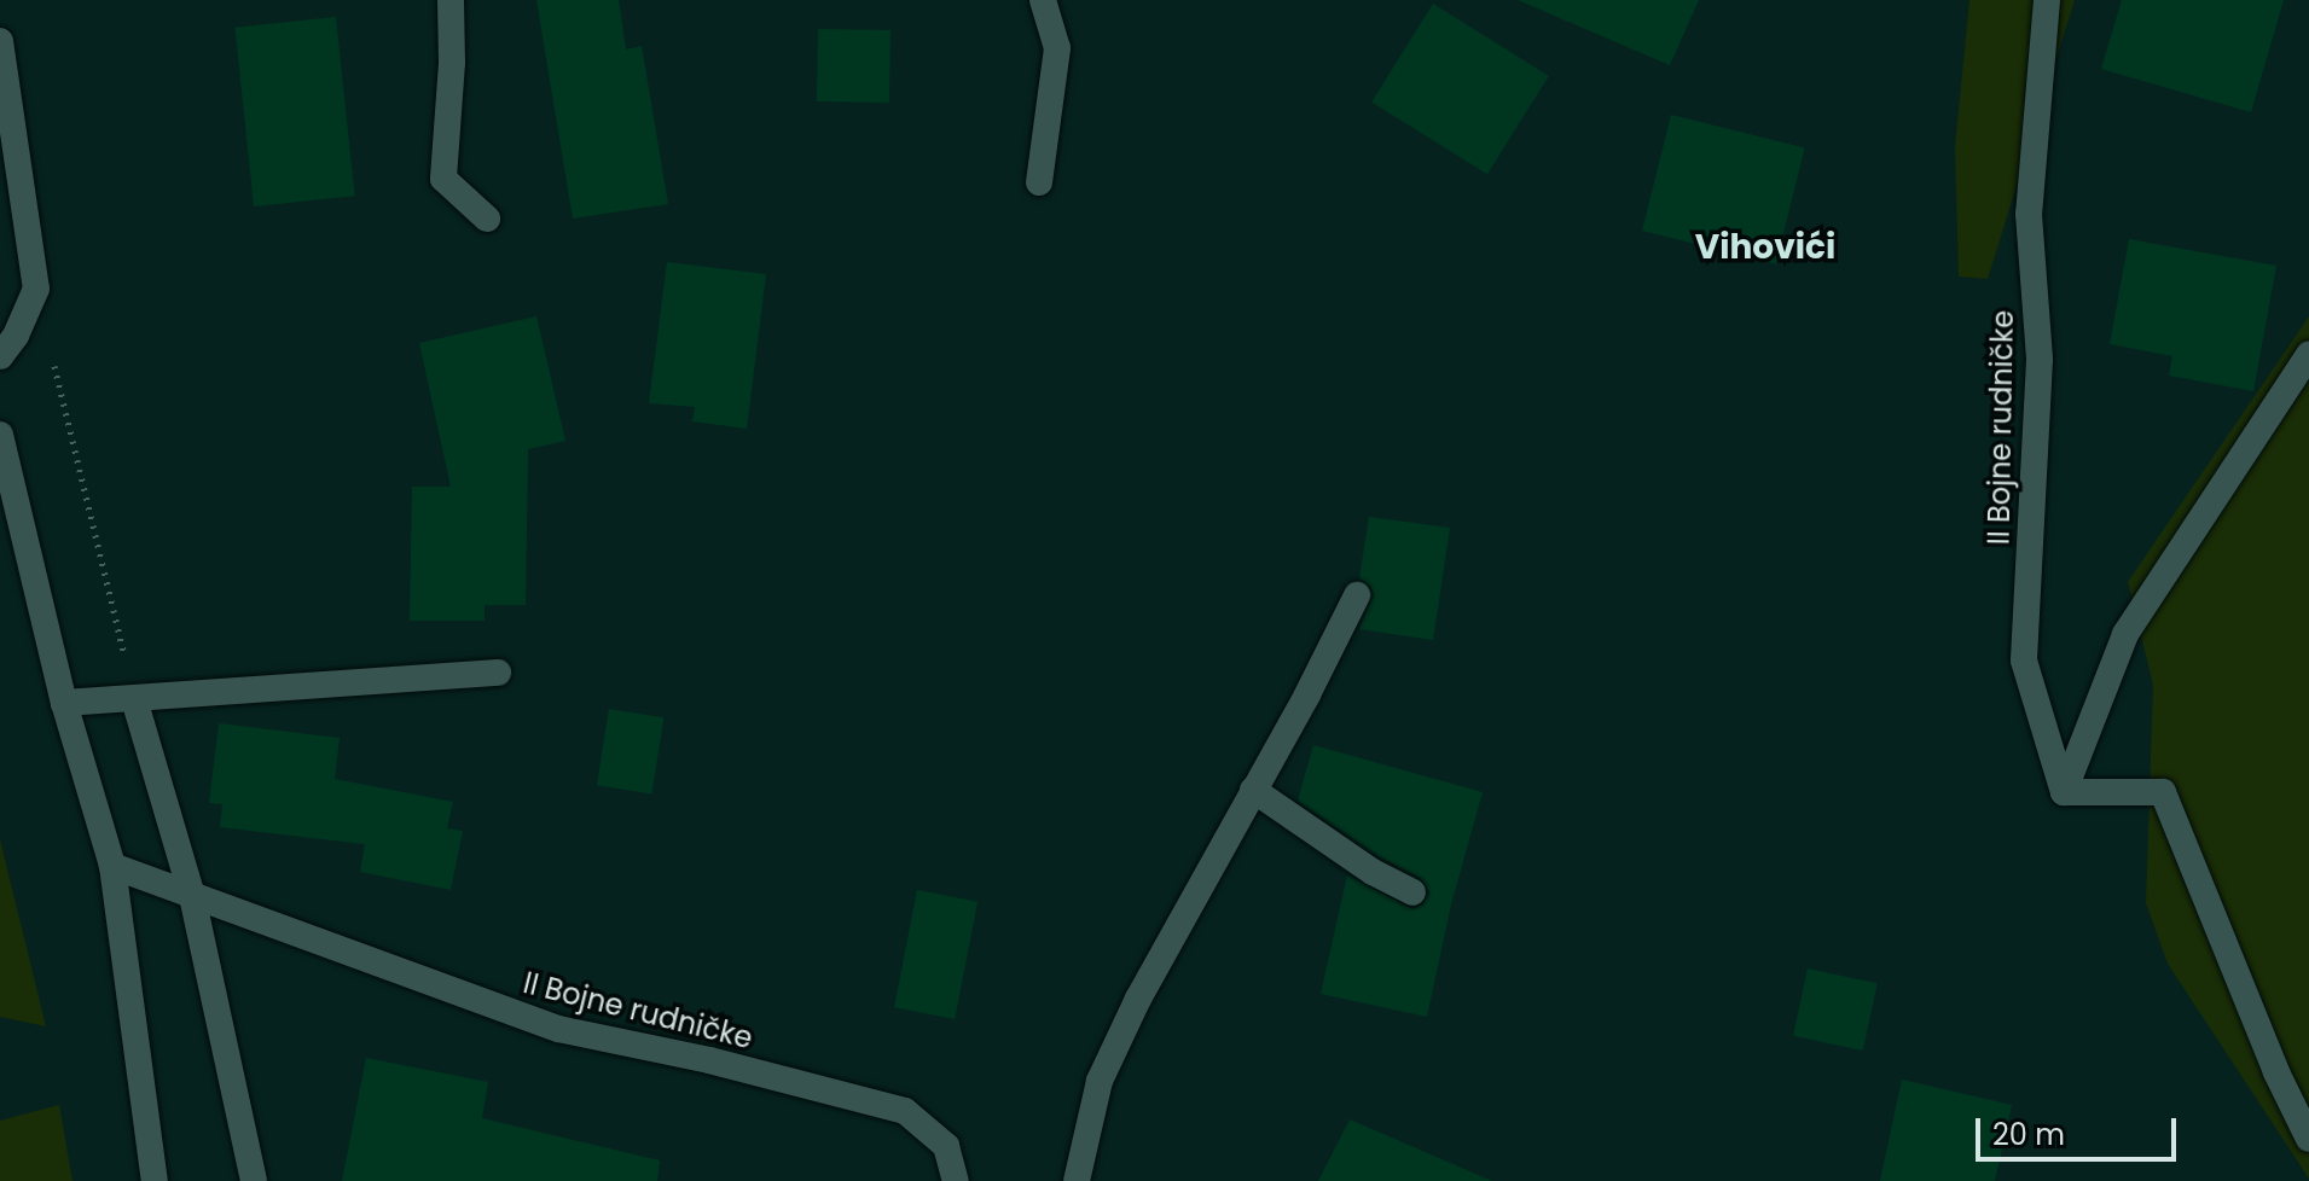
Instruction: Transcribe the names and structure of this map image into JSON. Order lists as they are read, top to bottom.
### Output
{
  "streets": {
    "street": ["II Bojne rudničke"]
  },
  "districts": ["Vihovići"],
  "scale_bar": "20 m"
}
